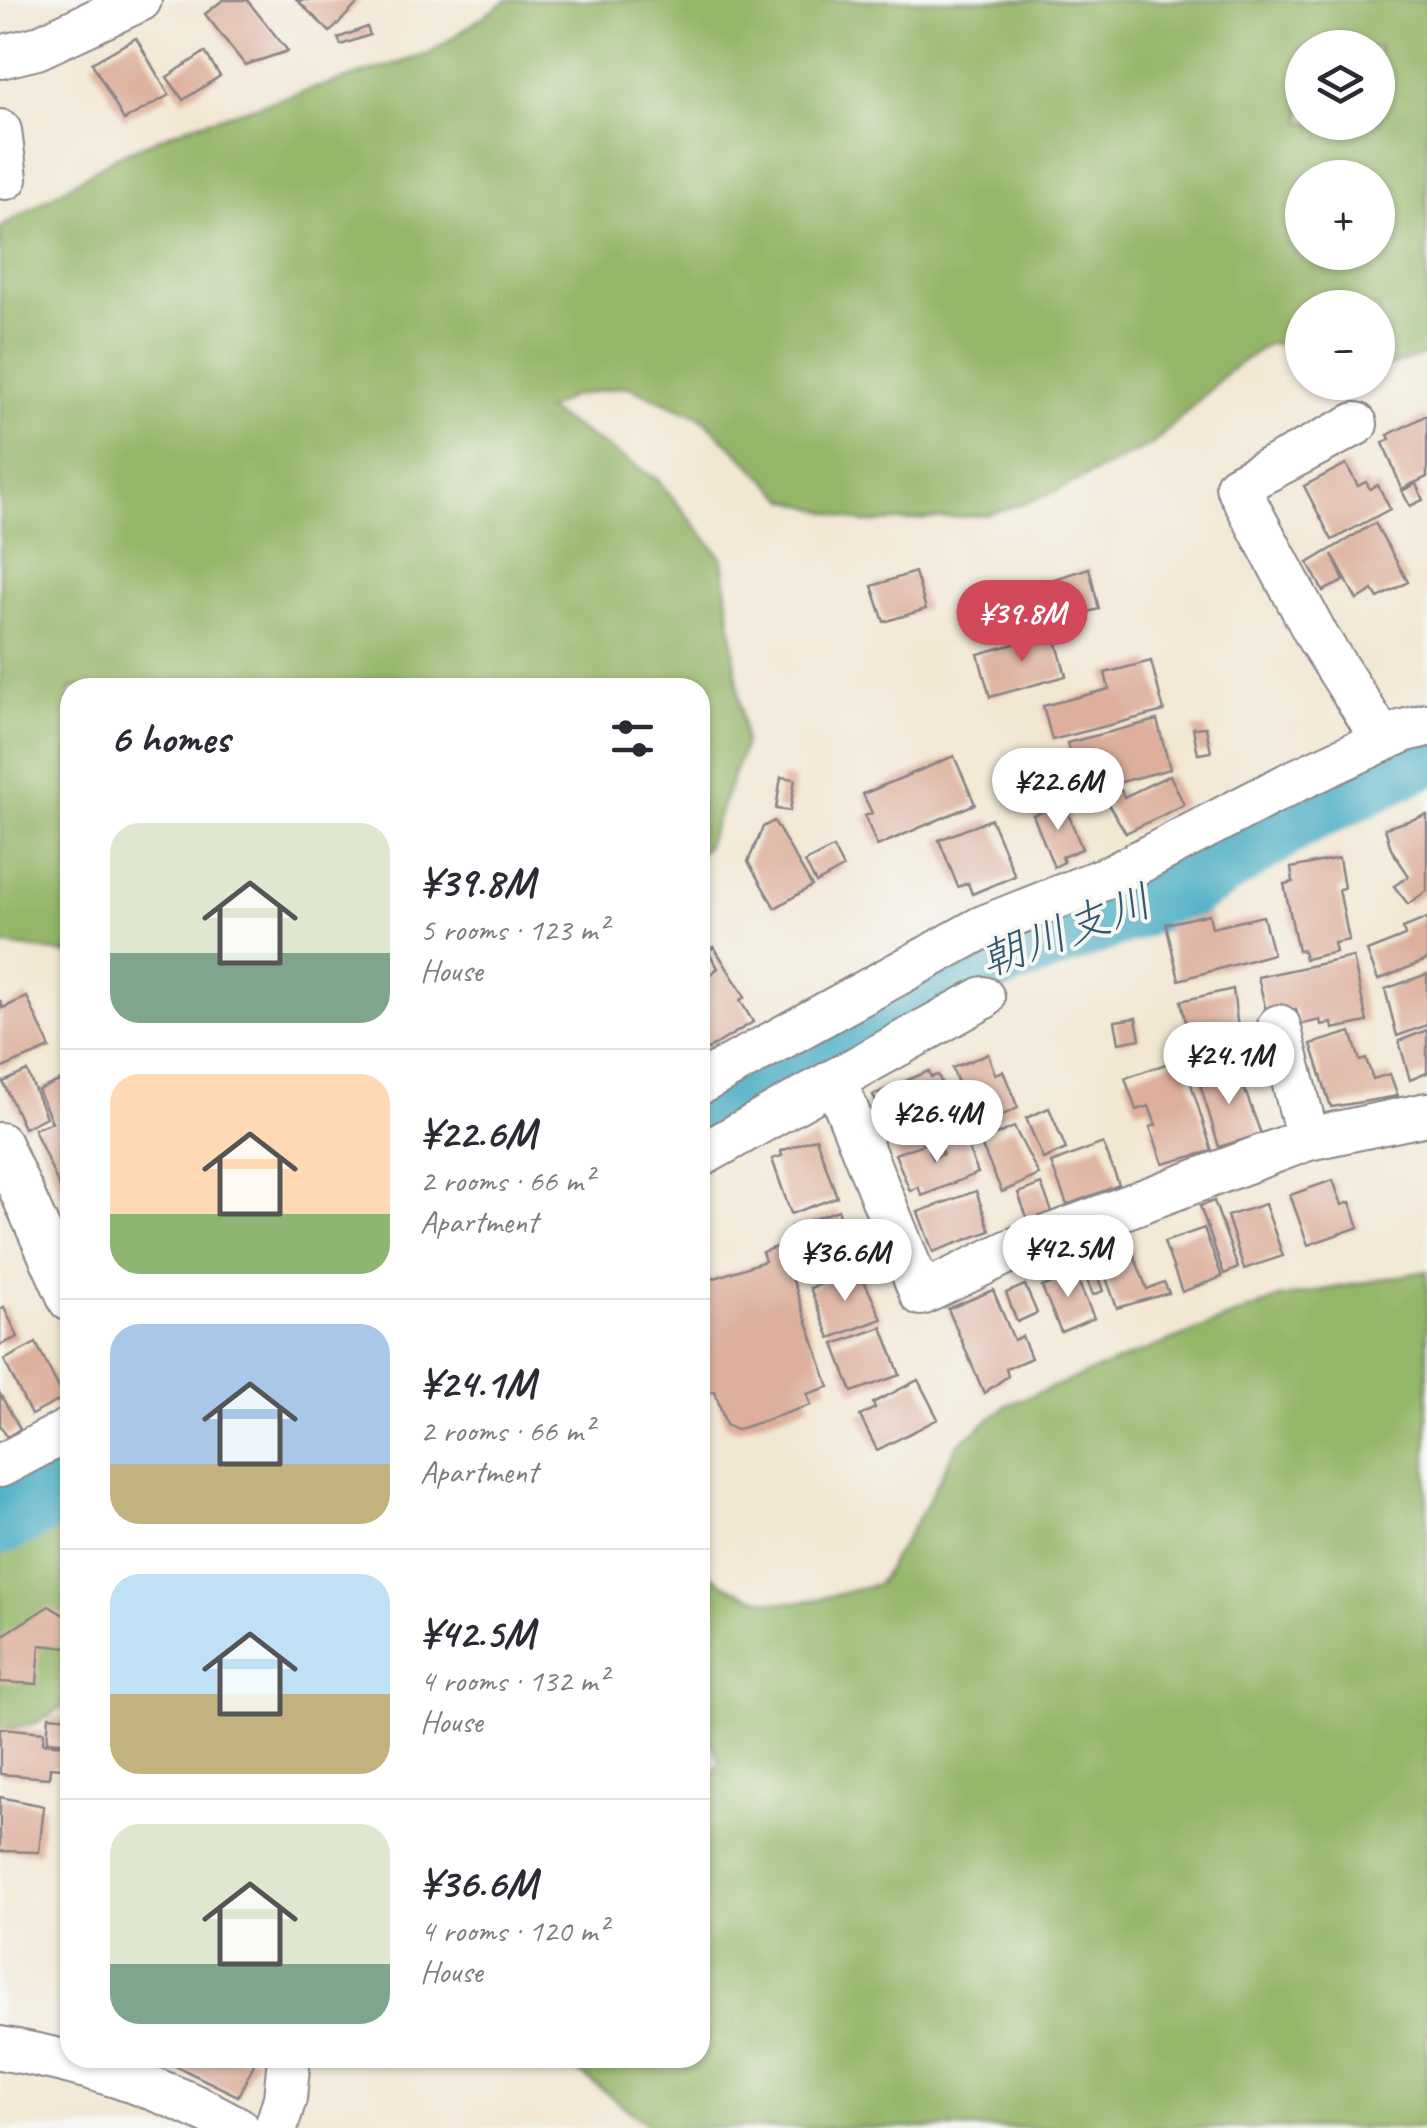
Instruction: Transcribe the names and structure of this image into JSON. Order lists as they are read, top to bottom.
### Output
{
  "water": ["朝川支川"],
  "page": {
    "map_buttons": ["+", "−"],
    "price": [
      "¥39.8M",
      "¥22.6M",
      "¥24.1M",
      "¥26.4M",
      "¥42.5M",
      "¥36.6M"
    ],
    "heading": "6 homes",
    "list": [
      {
        "name": "¥39.8M",
        "note": "5 rooms · 123 m² · House"
      },
      {
        "name": "¥22.6M",
        "note": "2 rooms · 66 m² · Apartment"
      },
      {
        "name": "¥24.1M",
        "note": "2 rooms · 66 m² · Apartment"
      },
      {
        "name": "¥42.5M",
        "note": "4 rooms · 132 m² · House"
      },
      {
        "name": "¥36.6M",
        "note": "4 rooms · 120 m² · House"
      }
    ]
  }
}
